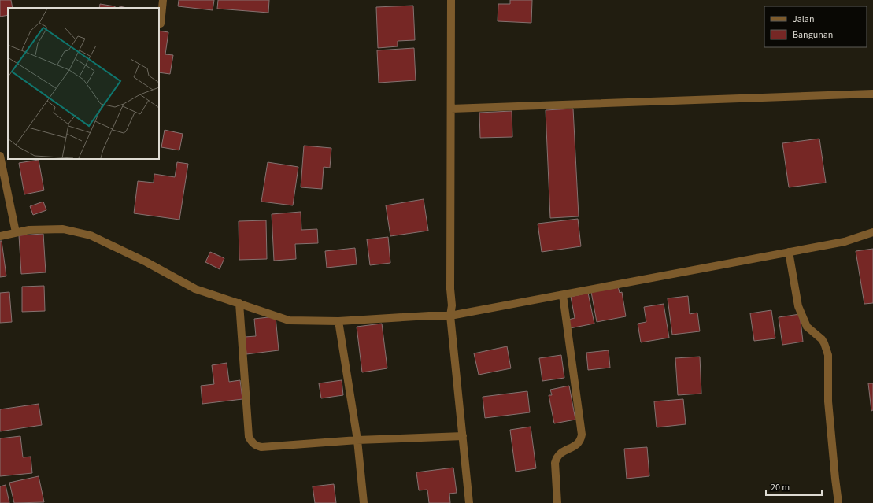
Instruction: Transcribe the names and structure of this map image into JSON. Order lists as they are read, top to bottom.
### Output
{
  "legend": ["Jalan", "Bangunan"],
  "scale_bar": "20 m"
}
